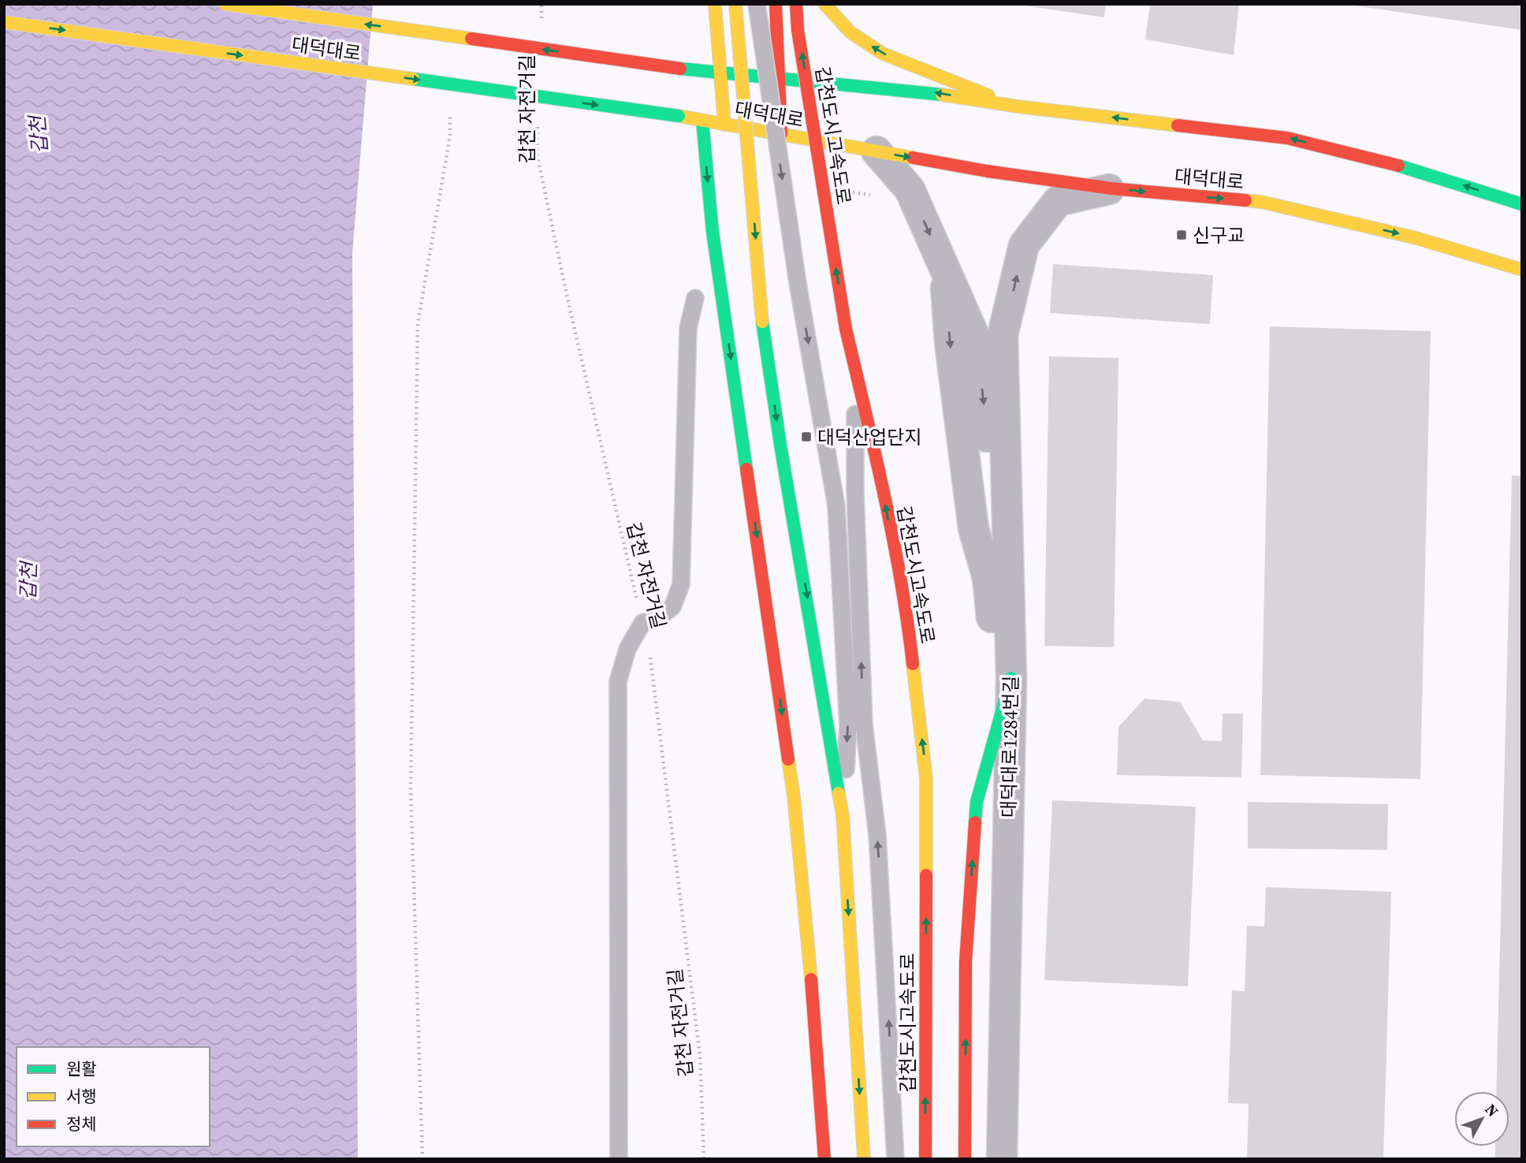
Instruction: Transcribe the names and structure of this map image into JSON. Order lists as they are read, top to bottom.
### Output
{
  "streets": {
    "main road": ["대덕대로", "갑천도시고속도로"],
    "street": ["대덕대로1284번길"],
    "path": ["갑천 자전거길"]
  },
  "crossings": [
    ["대덕대로", "대덕대로1284번길"]
  ],
  "one_way": ["대덕대로1284번길"],
  "water": ["갑천"],
  "places": {
    "transit": ["신구교", "대덕산업단지"]
  },
  "legend": ["원활", "서행", "정체"],
  "north": "top right"
}
